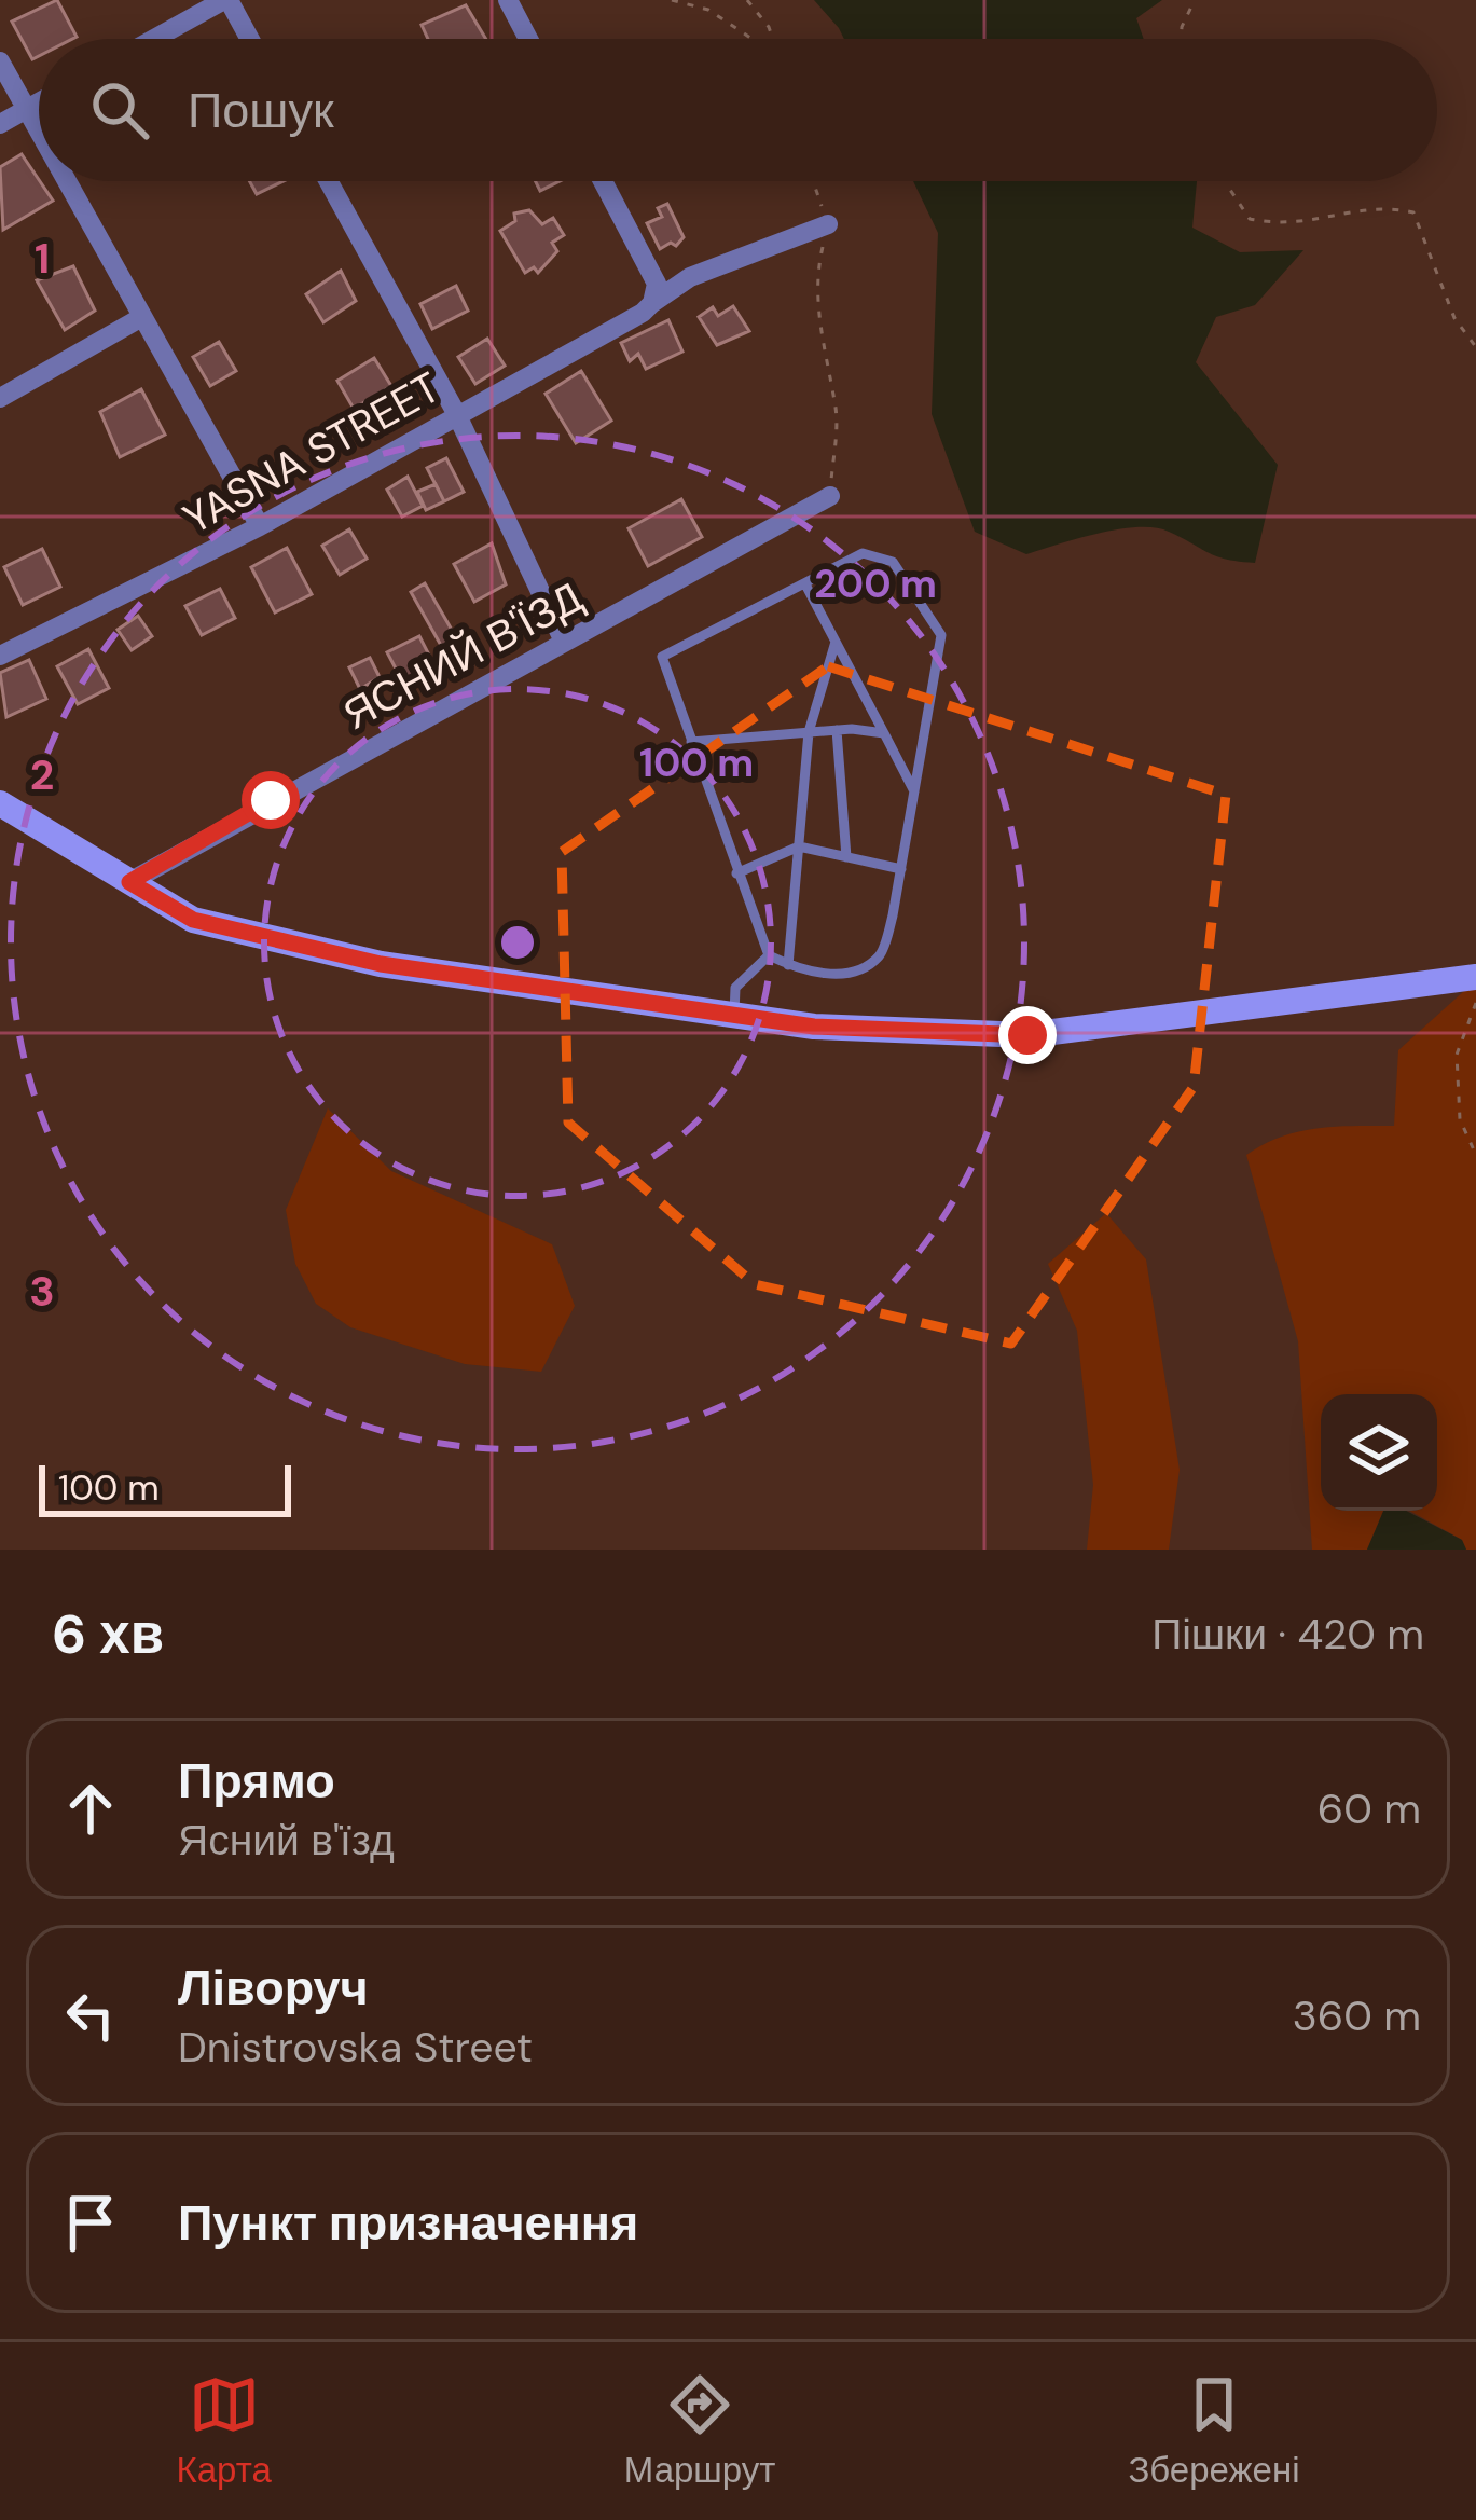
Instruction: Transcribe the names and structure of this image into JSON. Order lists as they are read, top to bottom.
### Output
{
  "streets": {
    "street": ["YASNA STREET", "ЯСНИЙ В'ЇЗД"]
  },
  "scale_bar": "100 m",
  "page": {
    "search": "Пошук",
    "scale": "100 m",
    "heading": ["6 хв", "Пішки · 420 m"],
    "list": [
      ["Прямо", "Ясний в'їзд", "60 m"],
      ["Ліворуч", "Dnistrovska Street", "360 m"],
      "Пункт призначення"
    ],
    "nav": ["Карта", "Маршрут", "Збережені"]
  },
  "grid": {
    "rows": ["1", "2", "3"]
  },
  "rings": ["200 m", "100 m"]
}
